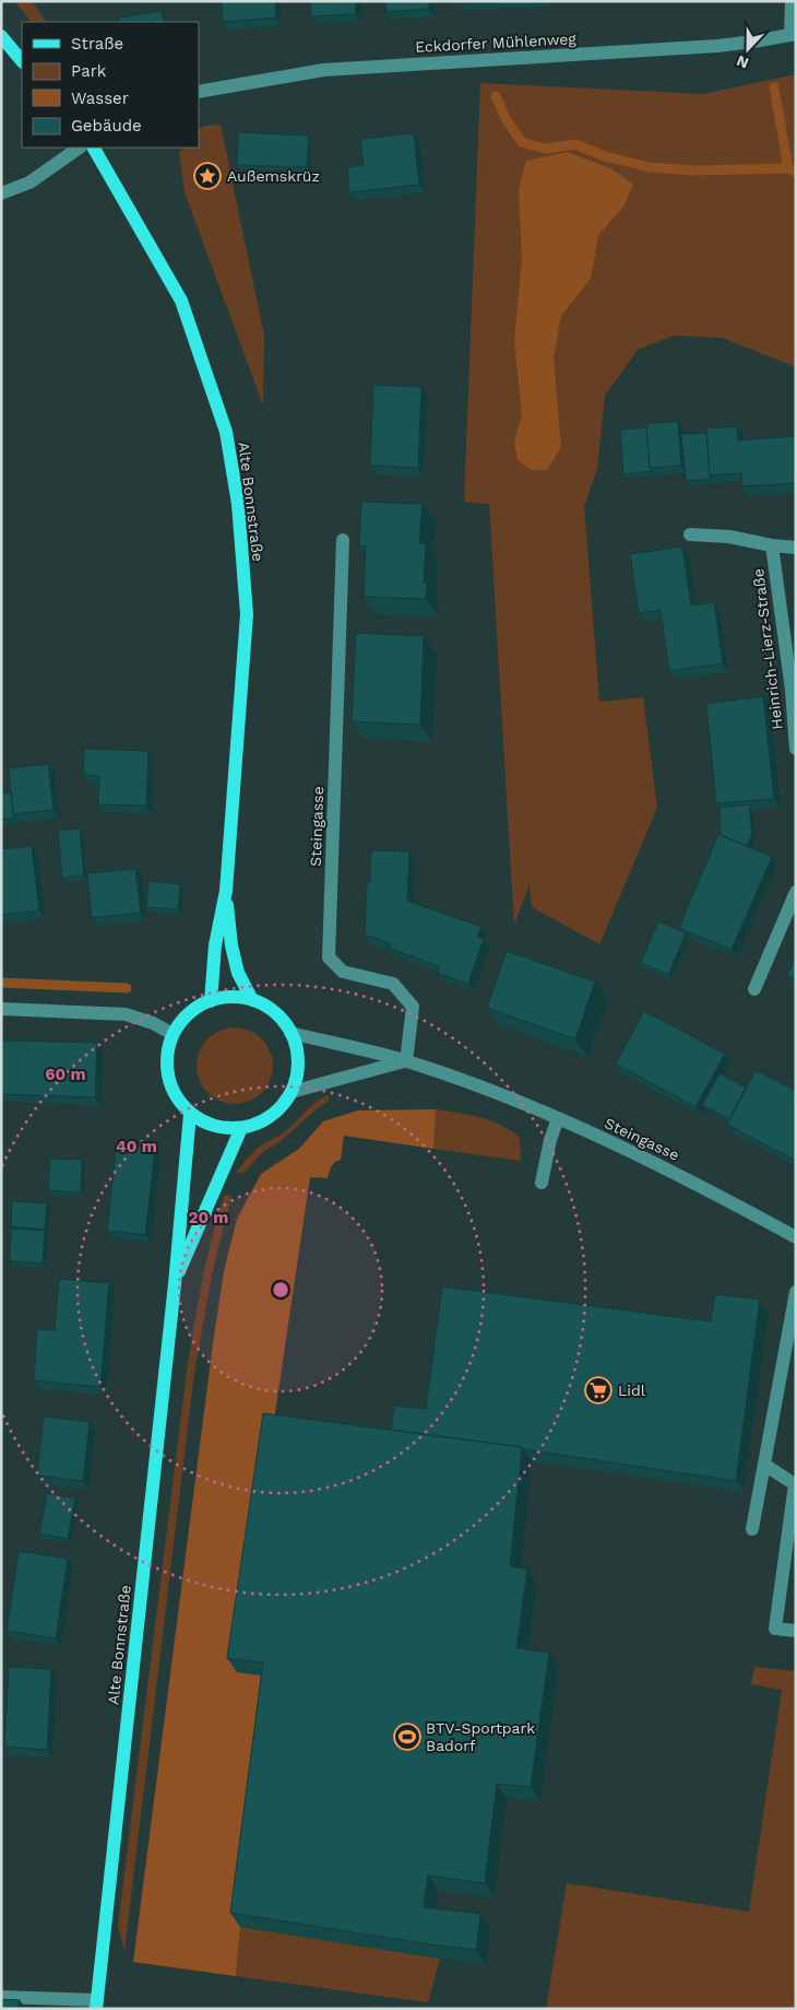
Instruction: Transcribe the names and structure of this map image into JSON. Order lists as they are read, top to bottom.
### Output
{
  "streets": {
    "main road": ["Alte Bonnstraße"],
    "street": ["Eckdorfer Mühlenweg", "Heinrich-Lierz-Straße", "Steingasse"]
  },
  "crossings": [
    ["Alte Bonnstraße", "Steingasse"]
  ],
  "places": {
    "place": ["Außemskrüz"],
    "supermarket": ["Lidl"],
    "sports": ["BTV-Sportpark Badorf"]
  },
  "legend": [
    "Straße",
    "Park",
    "Wasser",
    "Gebäude"
  ],
  "north": "bottom",
  "rings": ["60 m", "40 m", "20 m"]
}
